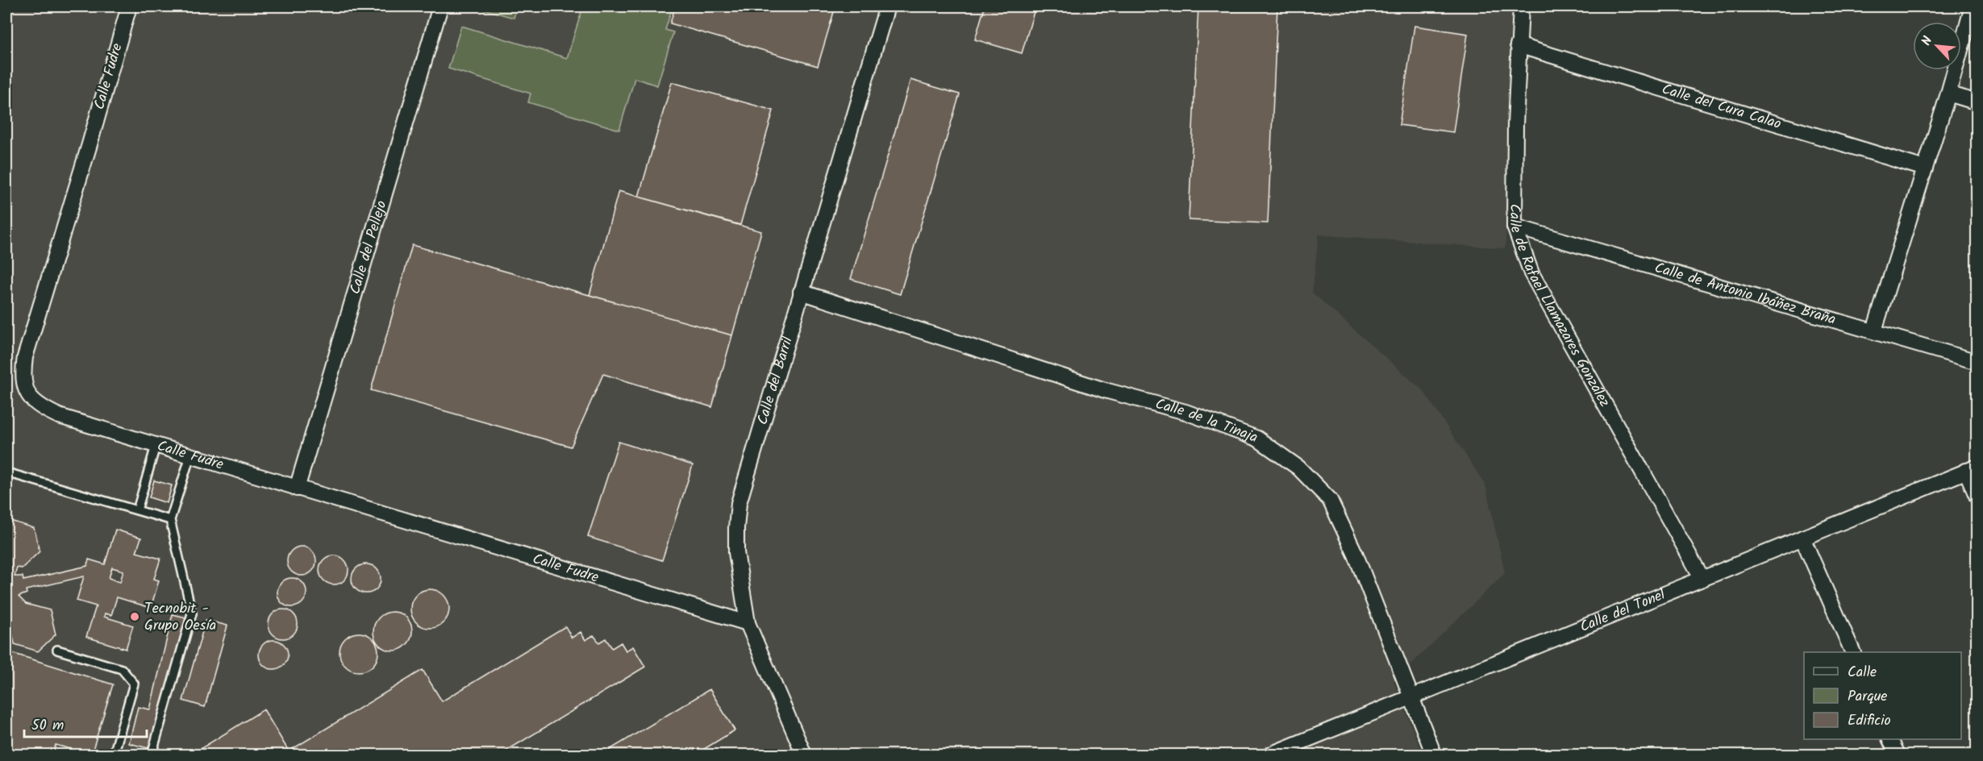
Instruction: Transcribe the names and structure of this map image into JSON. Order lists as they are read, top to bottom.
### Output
{
  "streets": {
    "street": [
      "Calle Fudre",
      "Calle del Cura Calao",
      "Calle del Pellejo",
      "Calle de Antonio Ibáñez Braña",
      "Calle de Rafael Llamazares González",
      "Calle del Barril",
      "Calle de la Tinaja",
      "Calle del Tonel"
    ]
  },
  "crossings": [
    ["Calle Fudre", "Calle del Pellejo"],
    ["Calle Fudre", "Calle del Barril"],
    ["Calle del Cura Calao", "Calle de Rafael Llamazares González"],
    ["Calle de Antonio Ibáñez Braña", "Calle de Rafael Llamazares González"],
    ["Calle de Rafael Llamazares González", "Calle del Tonel"],
    ["Calle del Barril", "Calle de la Tinaja"],
    ["Calle de la Tinaja", "Calle del Tonel"]
  ],
  "places": ["Tecnobit - Grupo Oesía"],
  "legend": ["Calle", "Parque", "Edificio"],
  "scale_bar": "50 m",
  "north": "top left"
}
